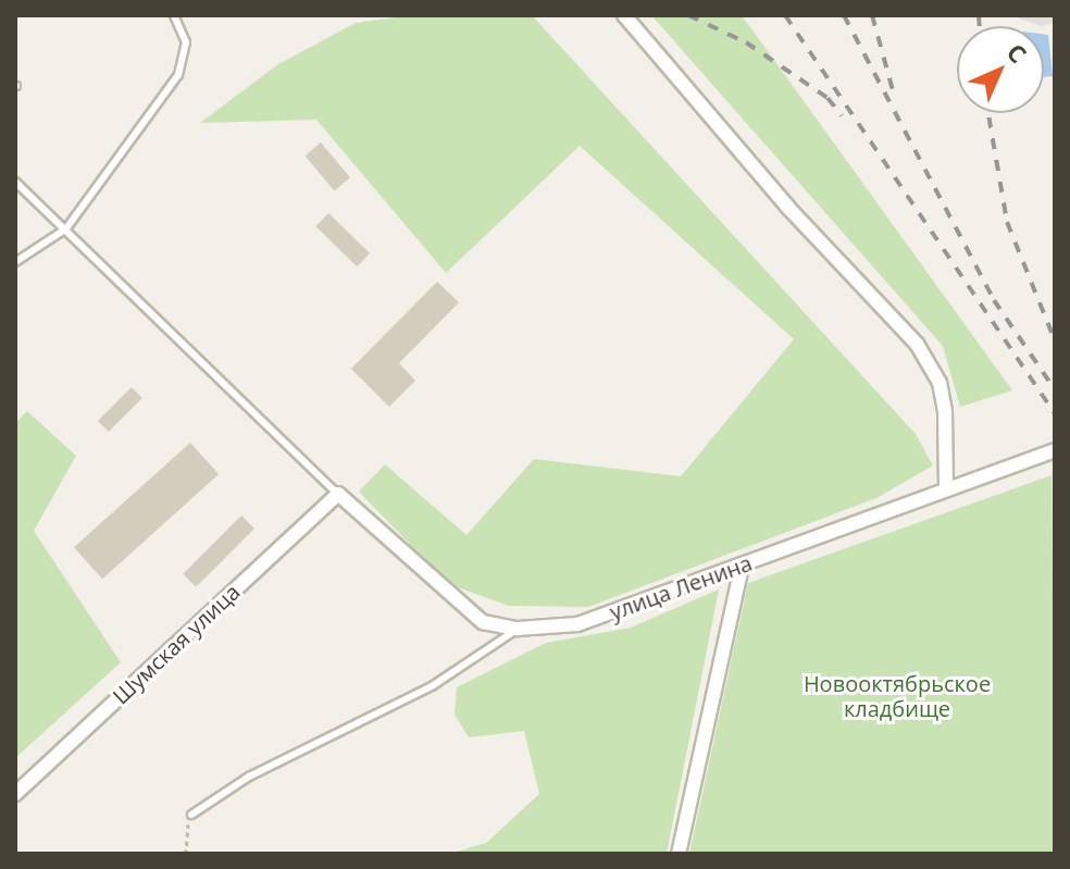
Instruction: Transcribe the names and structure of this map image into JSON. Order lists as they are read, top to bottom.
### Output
{
  "streets": {
    "street": ["улица Ленина", "Шумская улица"]
  },
  "crossings": [
    ["улица Ленина", "Шумская улица"]
  ],
  "parks": ["Новооктябрьское кладбище"],
  "north": "top right"
}
